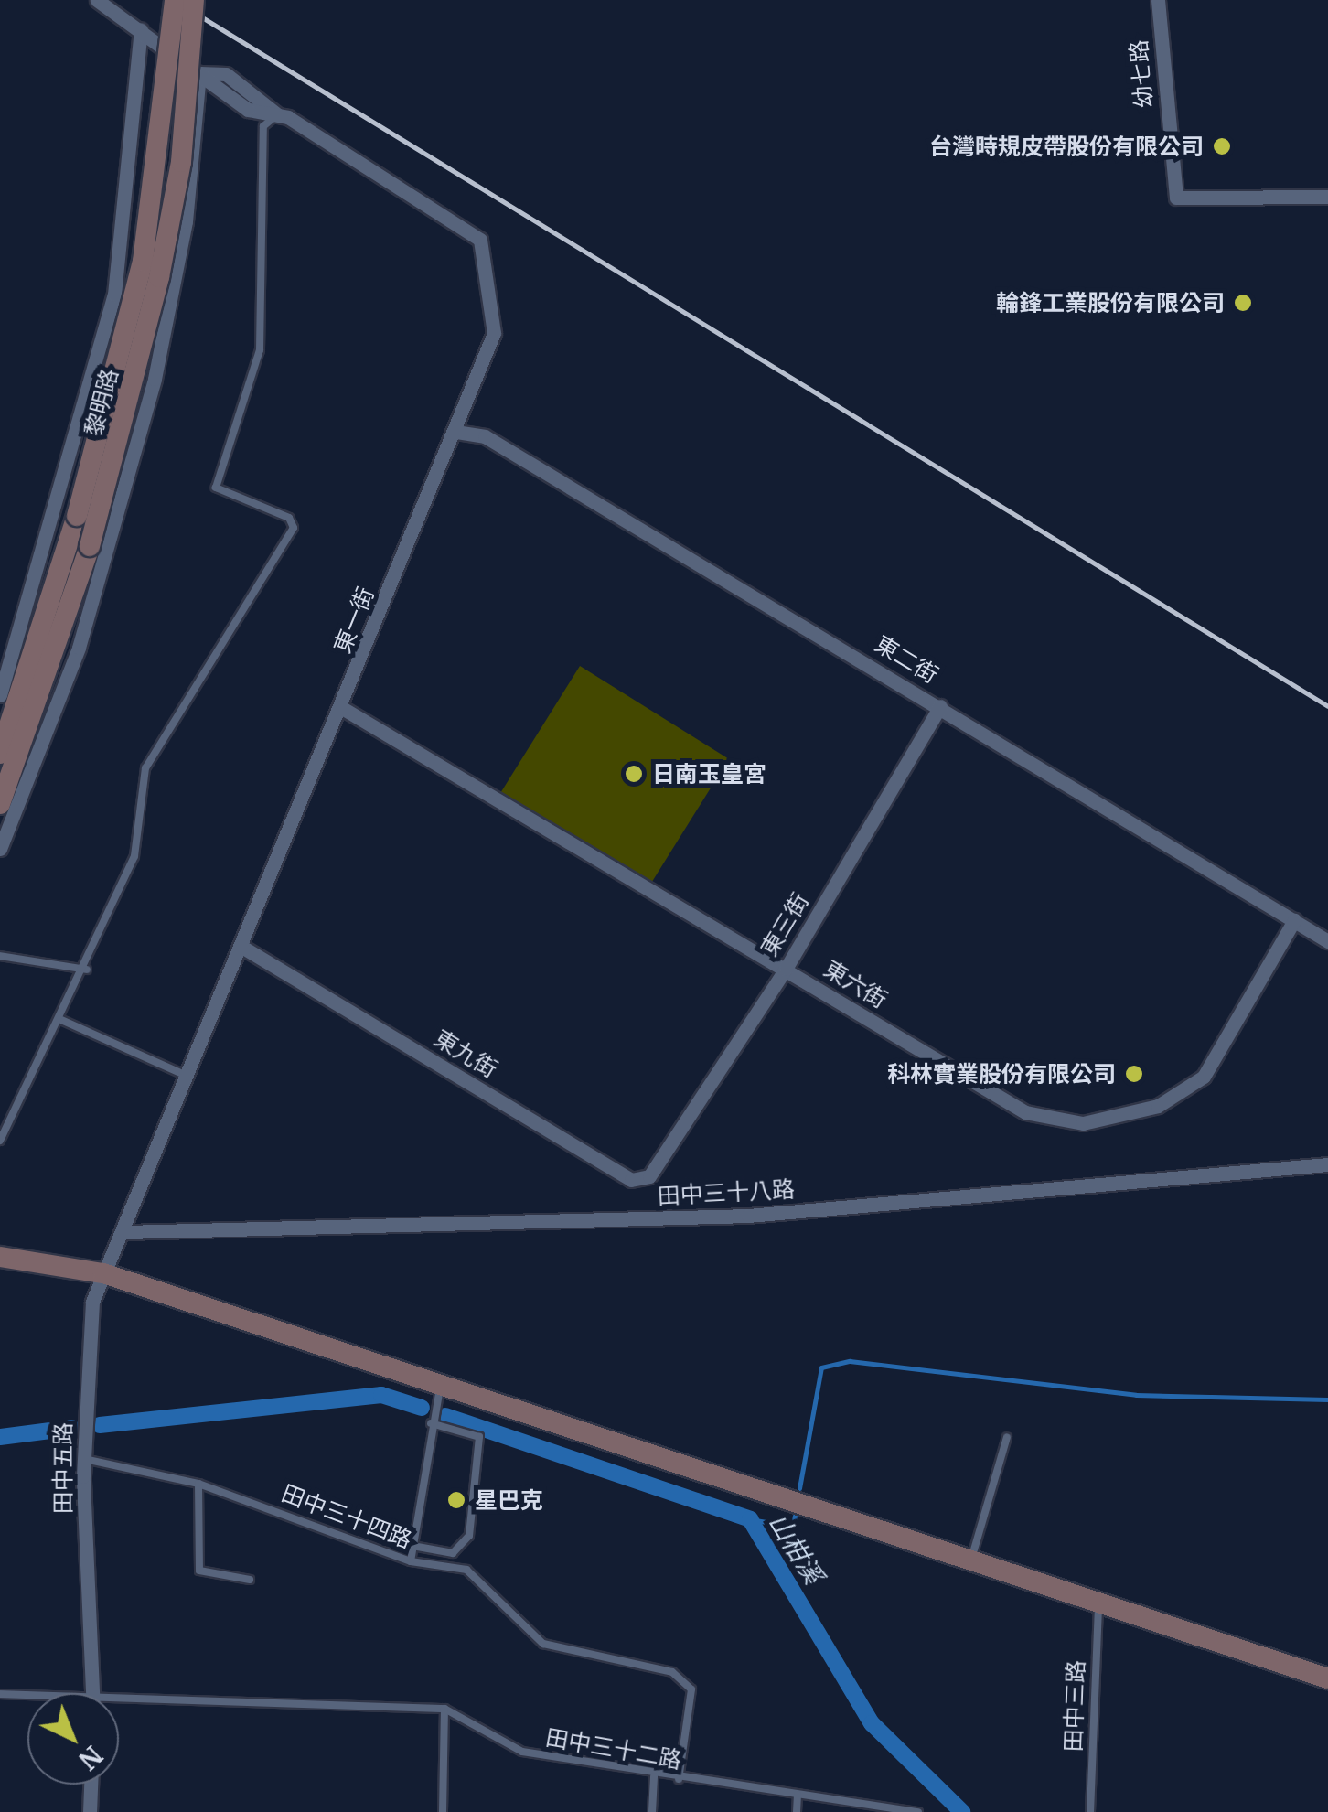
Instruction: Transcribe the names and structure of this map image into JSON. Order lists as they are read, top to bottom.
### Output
{
  "streets": {
    "street": [
      "幼七路",
      "黎明路",
      "東一街",
      "東二街",
      "東三街",
      "東六街",
      "東九街",
      "田中三十八路",
      "田中五路"
    ],
    "lane": ["田中三十四路", "田中三路", "田中三十二路"]
  },
  "crossings": [
    ["東一街", "東二街"],
    ["東一街", "東六街"],
    ["東一街", "東九街"],
    ["東一街", "田中三十八路"],
    ["東一街", "田中五路"],
    ["東二街", "東三街"],
    ["東二街", "東六街"],
    ["東三街", "東六街"],
    ["東三街", "東九街"],
    ["田中三十八路", "田中五路"],
    ["田中五路", "田中三十四路"],
    ["田中三十四路", "田中三十二路"]
  ],
  "water": ["山柑溪"],
  "places": [
    "台灣時規皮帶股份有限公司",
    "輪鋒工業股份有限公司",
    "日南玉皇宮",
    "科林實業股份有限公司",
    "星巴克"
  ],
  "north": "bottom right"
}
